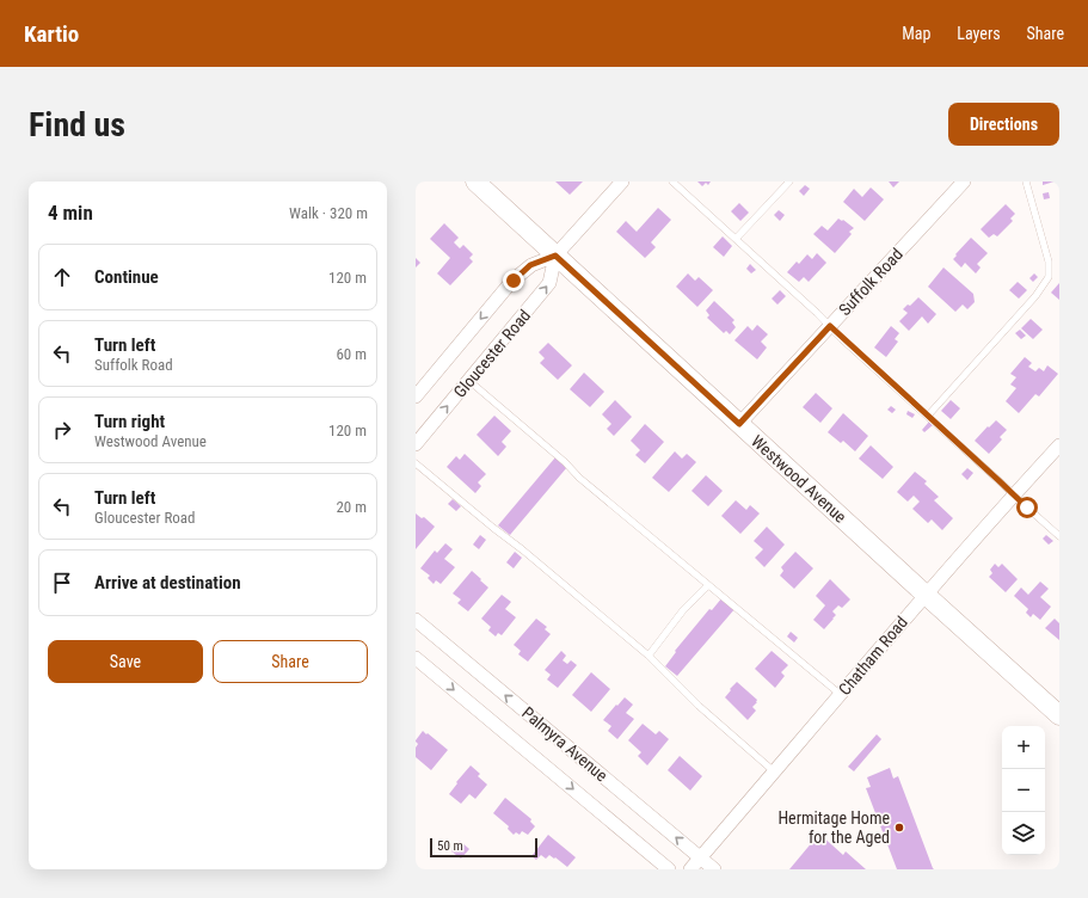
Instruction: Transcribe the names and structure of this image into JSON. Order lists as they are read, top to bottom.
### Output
{
  "streets": {
    "street": [
      "Suffolk Road",
      "Gloucester Road",
      "Westwood Avenue",
      "Chatham Road",
      "Palmyra Avenue"
    ]
  },
  "crossings": [
    ["Suffolk Road", "Westwood Avenue"],
    ["Gloucester Road", "Westwood Avenue"],
    ["Westwood Avenue", "Chatham Road"],
    ["Chatham Road", "Palmyra Avenue"]
  ],
  "places": ["Hermitage Home for the Aged"],
  "scale_bar": "50 m",
  "page": {
    "header": "Kartio",
    "nav": ["Map", "Layers", "Share"],
    "buttons": [
      "Directions",
      ["Save", "Share"]
    ],
    "title": "Find us",
    "heading": ["4 min", "Walk · 320 m"],
    "list": [
      ["Continue", "120 m"],
      ["Turn left", "Suffolk Road", "60 m"],
      ["Turn right", "Westwood Avenue", "120 m"],
      ["Turn left", "Gloucester Road", "20 m"],
      "Arrive at destination"
    ],
    "map_buttons": ["+", "−"],
    "scale": "50 m"
  }
}
